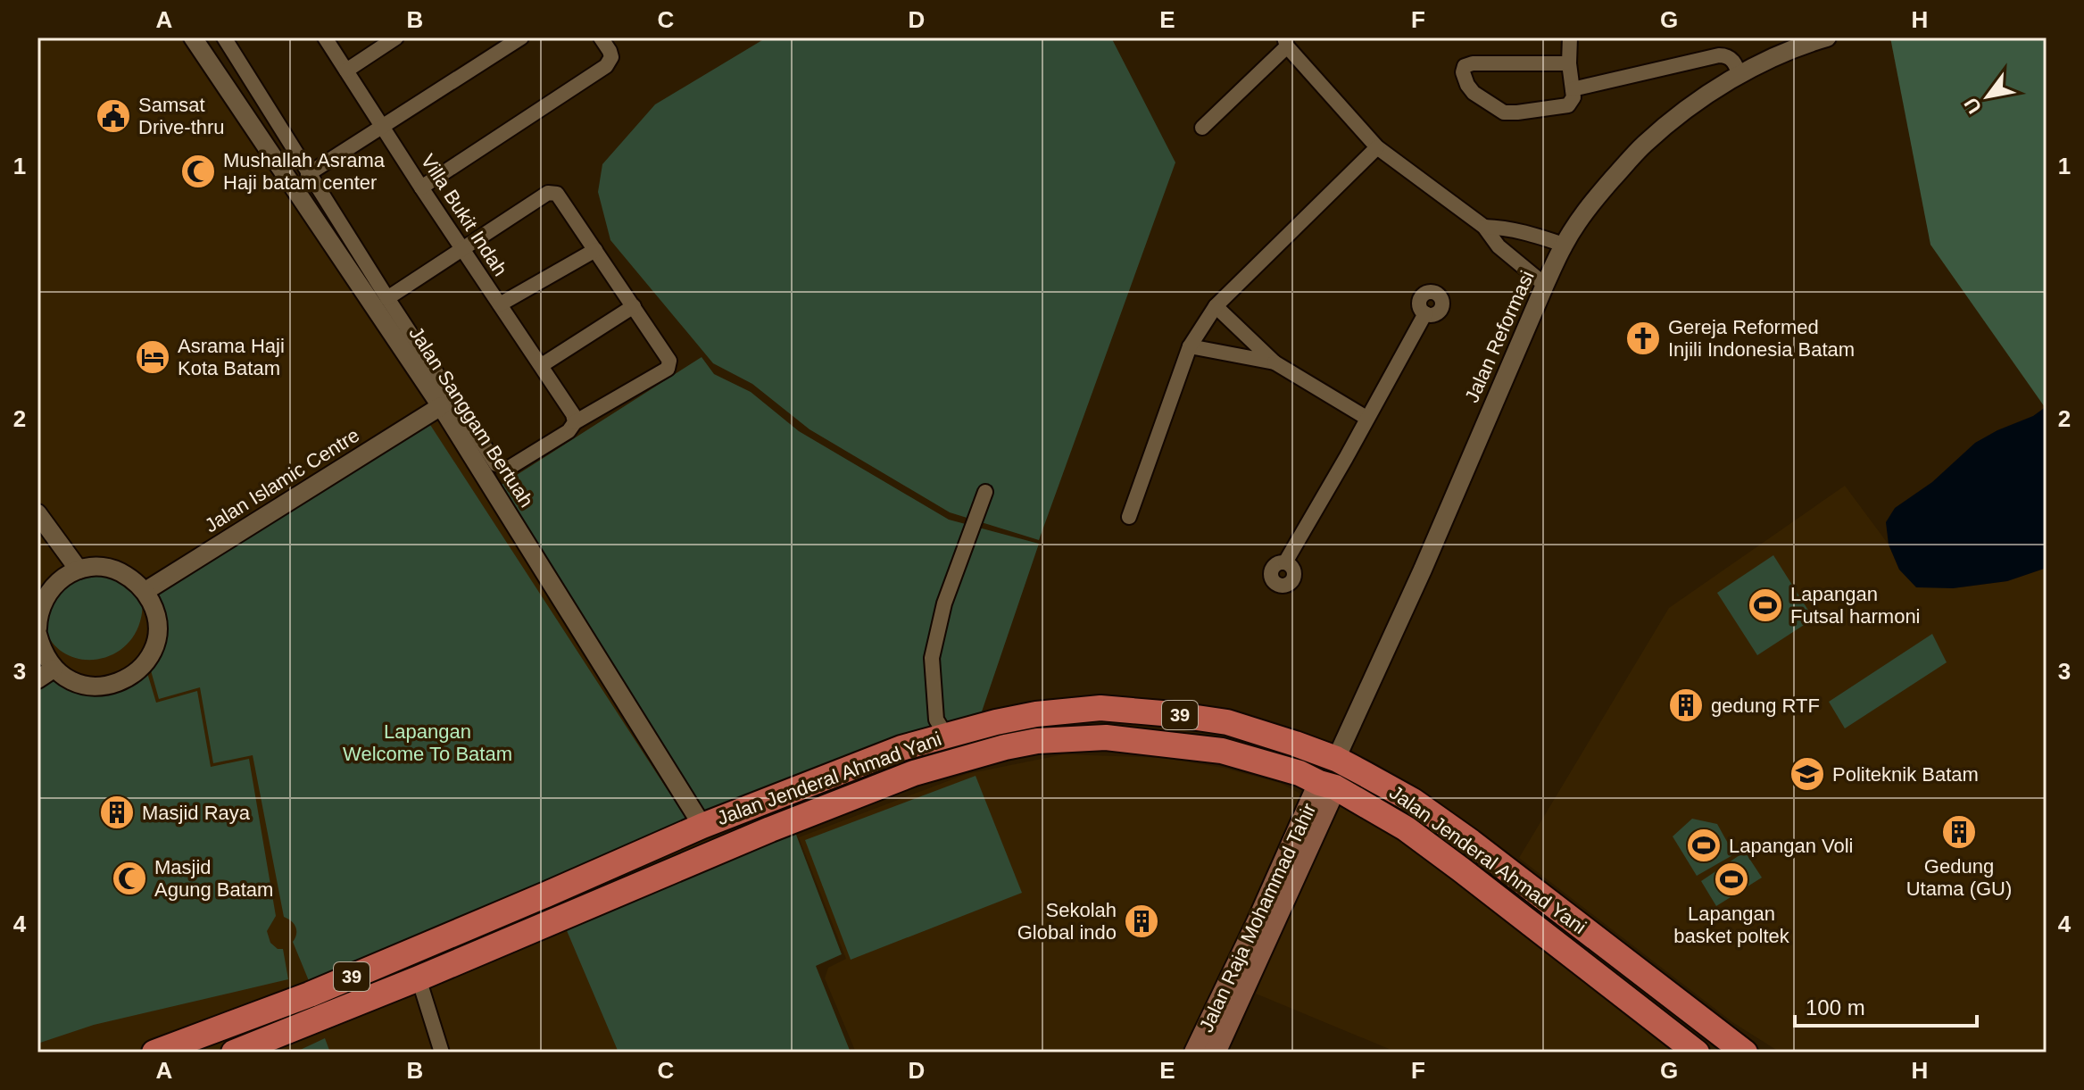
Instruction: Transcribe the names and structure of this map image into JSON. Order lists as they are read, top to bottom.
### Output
{
  "streets": {
    "highway": ["39", "Jalan Jenderal Ahmad Yani"],
    "main road": ["Jalan Raja Mohammad Tahir"],
    "street": [
      "Villa Bukit Indah",
      "Jalan Reformasi",
      "Jalan Sanggam Bertuah",
      "Jalan Islamic Centre"
    ]
  },
  "crossings": [
    ["Jalan Reformasi", "Jalan Jenderal Ahmad Yani"],
    ["Jalan Sanggam Bertuah", "Jalan Islamic Centre"],
    ["Jalan Sanggam Bertuah", "Jalan Jenderal Ahmad Yani"],
    ["Jalan Jenderal Ahmad Yani", "Jalan Raja Mohammad Tahir"]
  ],
  "parks": ["Lapangan Welcome To Batam"],
  "places": {
    "public building": ["Samsat Drive-thru"],
    "mosque": ["Mushallah Asrama Haji batam center", "Masjid Agung Batam"],
    "church": ["Gereja Reformed Injili Indonesia Batam"],
    "hotel": ["Asrama Haji Kota Batam"],
    "sports": ["Lapangan Futsal harmoni", "Lapangan Voli", "Lapangan basket poltek"],
    "building": [
      "gedung RTF",
      "Masjid Raya",
      "Gedung Utama (GU)",
      "Sekolah Global indo"
    ],
    "school or university": ["Politeknik Batam"]
  },
  "scale_bar": "100 m",
  "north": "bottom left",
  "grid": {
    "columns": [
      "A",
      "B",
      "C",
      "D",
      "E",
      "F",
      "G",
      "H"
    ],
    "rows": [
      "1",
      "2",
      "3",
      "4"
    ]
  }
}
